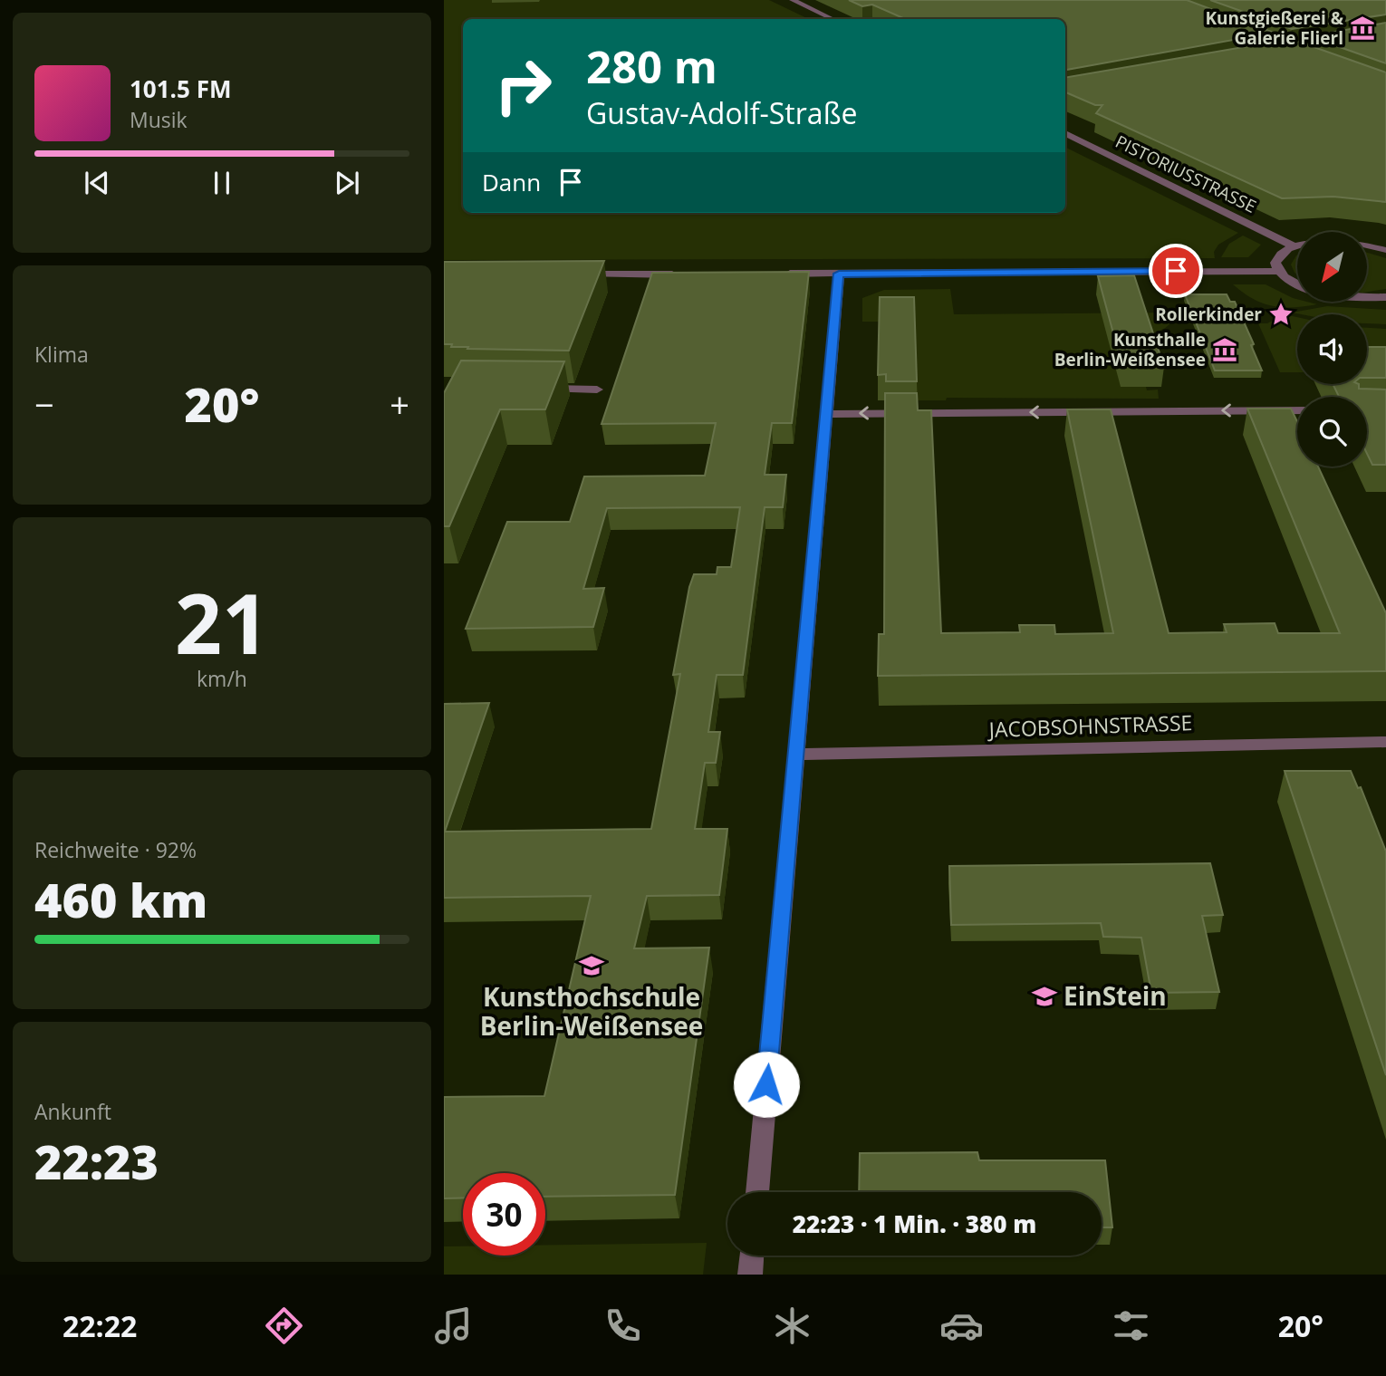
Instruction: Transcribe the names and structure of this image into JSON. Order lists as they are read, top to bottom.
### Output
{
  "streets": {
    "street": ["PISTORIUSSTRASSE", "JACOBSOHNSTRASSE"]
  },
  "places": {
    "museum": ["Kunstgießerei & Galerie Flierl", "Kunsthalle Berlin-Weißensee"],
    "place": ["Rollerkinder"],
    "school or university": ["Kunsthochschule Berlin-Weißensee", "EinStein"]
  },
  "north": "bottom left",
  "page": {
    "turn": ["280 m", "Gustav-Adolf-Straße"],
    "song": ["101.5 FM", "Musik"],
    "then": "Dann",
    "tile": [
      "Klima",
      ["21", "km/h"],
      ["Reichweite · 92%", "460 km"],
      ["Ankunft", "22:23"]
    ],
    "heat": ["−", "20°", "+"],
    "limit": "30",
    "trip": "22:23 · 1 Min. · 380 m",
    "tabs": ["22:22", "20°"]
  }
}
